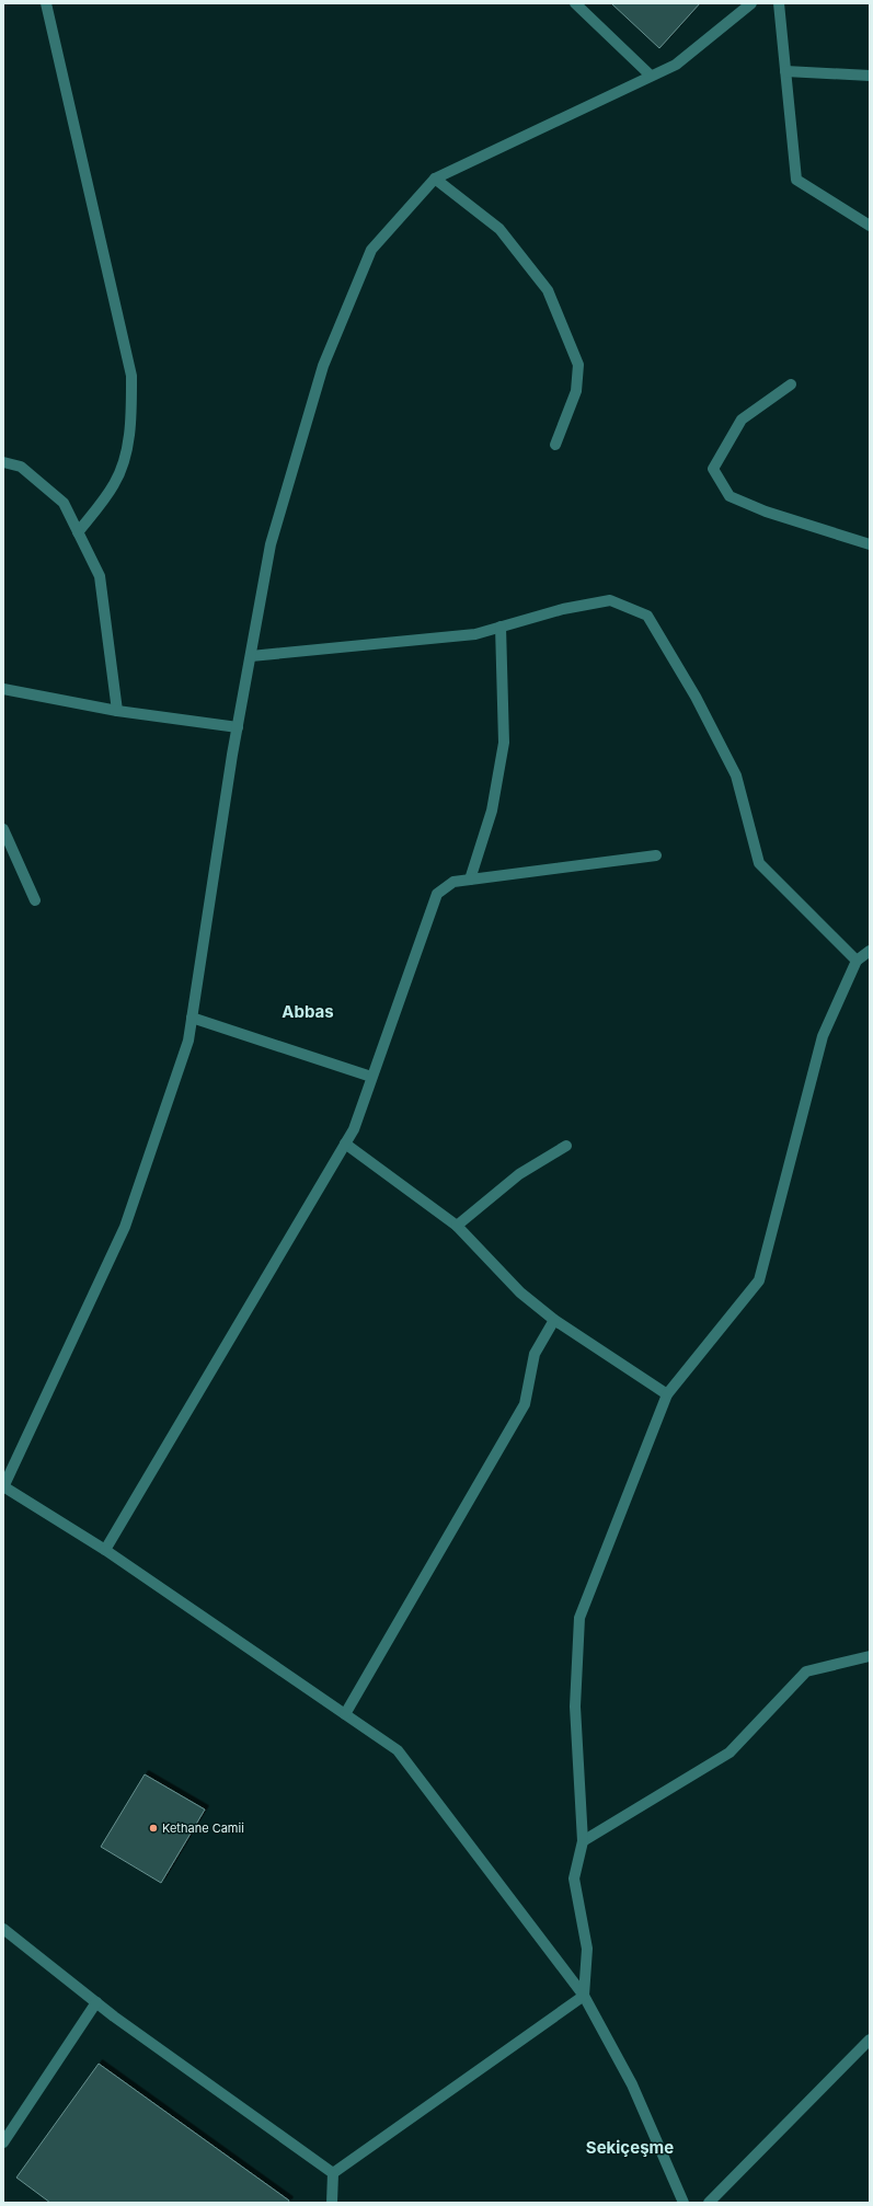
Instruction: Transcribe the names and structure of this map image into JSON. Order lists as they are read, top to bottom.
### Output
{
  "districts": ["Abbas", "Sekiçeşme"],
  "places": ["Kethane Camii"]
}
